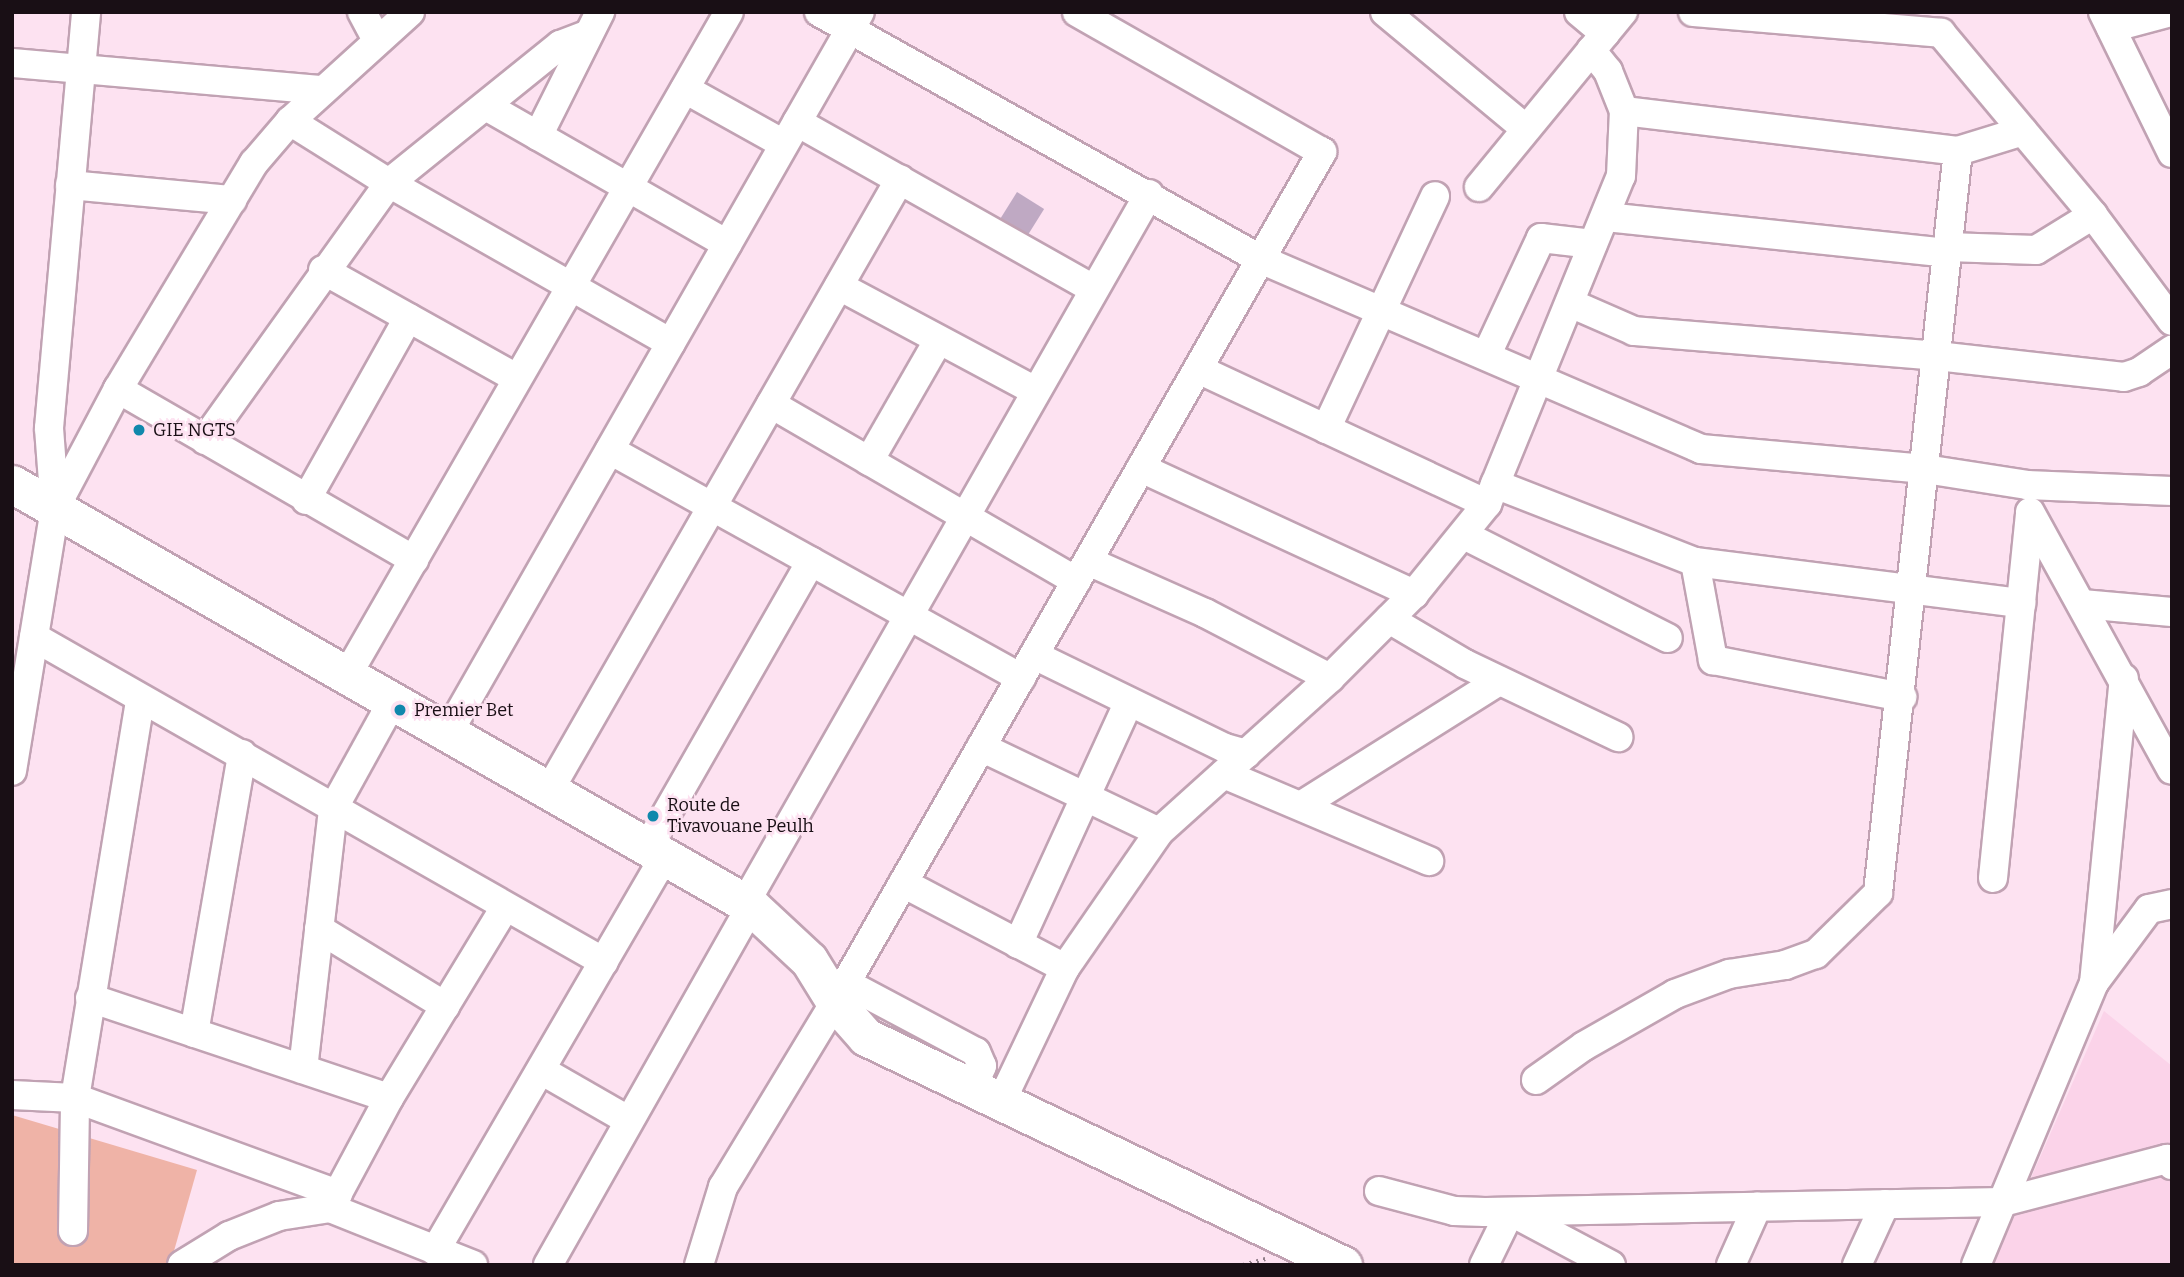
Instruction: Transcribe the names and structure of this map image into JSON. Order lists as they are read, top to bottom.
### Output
{
  "places": ["GIE NGTS", "Premier Bet", "Route de Tivavouane Peulh"]
}
